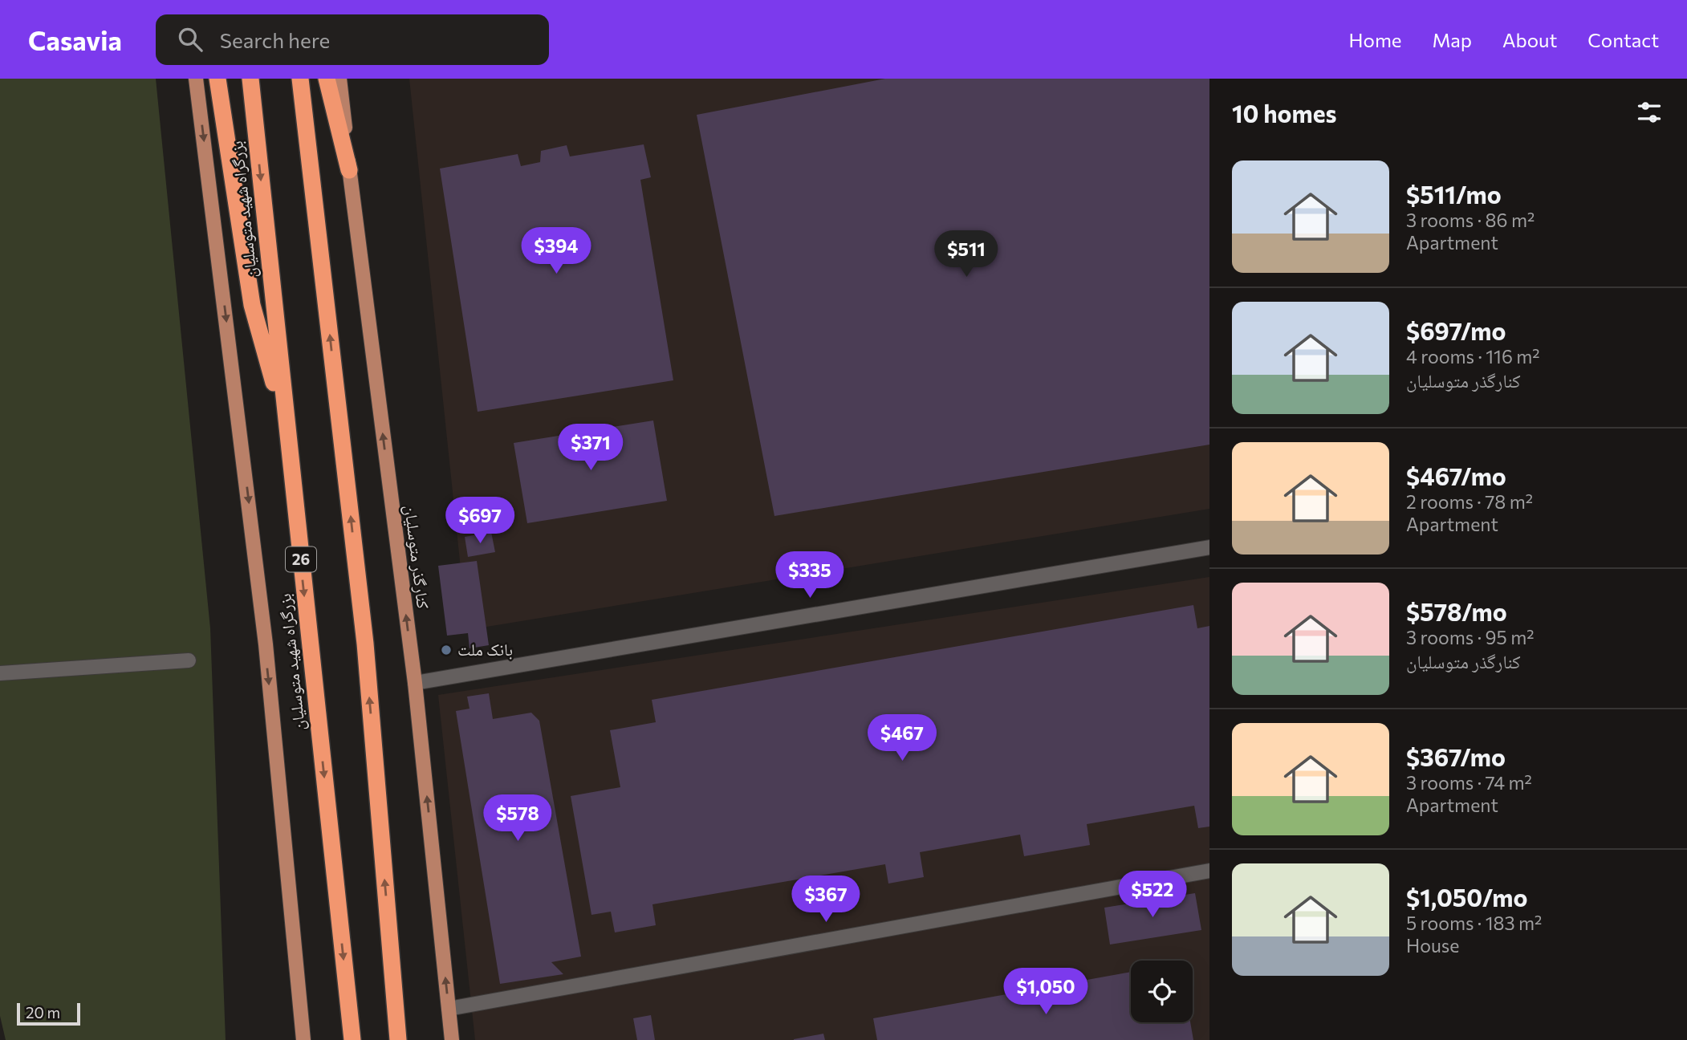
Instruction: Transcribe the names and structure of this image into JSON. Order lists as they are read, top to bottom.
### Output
{
  "streets": {
    "highway": ["بزرگراه شهید متوسلیان", "26"],
    "main road": ["کنارگذر متوسلیان"]
  },
  "one_way": ["کنارگذر متوسلیان"],
  "places": ["بانک ملت"],
  "scale_bar": "20 m",
  "page": {
    "header": "Casavia",
    "search": "Search here",
    "nav": [
      "Home",
      "Map",
      "About",
      "Contact"
    ],
    "heading": "10 homes",
    "list": [
      {
        "name": "$511/mo",
        "note": "3 rooms · 86 m² · Apartment"
      },
      {
        "name": "$697/mo",
        "note": "4 rooms · 116 m² · کنارگذر متوسلیان"
      },
      {
        "name": "$467/mo",
        "note": "2 rooms · 78 m² · Apartment"
      },
      {
        "name": "$578/mo",
        "note": "3 rooms · 95 m² · کنارگذر متوسلیان"
      },
      {
        "name": "$367/mo",
        "note": "3 rooms · 74 m² · Apartment"
      },
      {
        "name": "$1,050/mo",
        "note": "5 rooms · 183 m² · House"
      }
    ],
    "price": [
      "$394",
      "$511",
      "$371",
      "$697",
      "$335",
      "$467",
      "$578",
      "$522",
      "$367",
      "$1,050"
    ],
    "scale": "20 m"
  }
}
